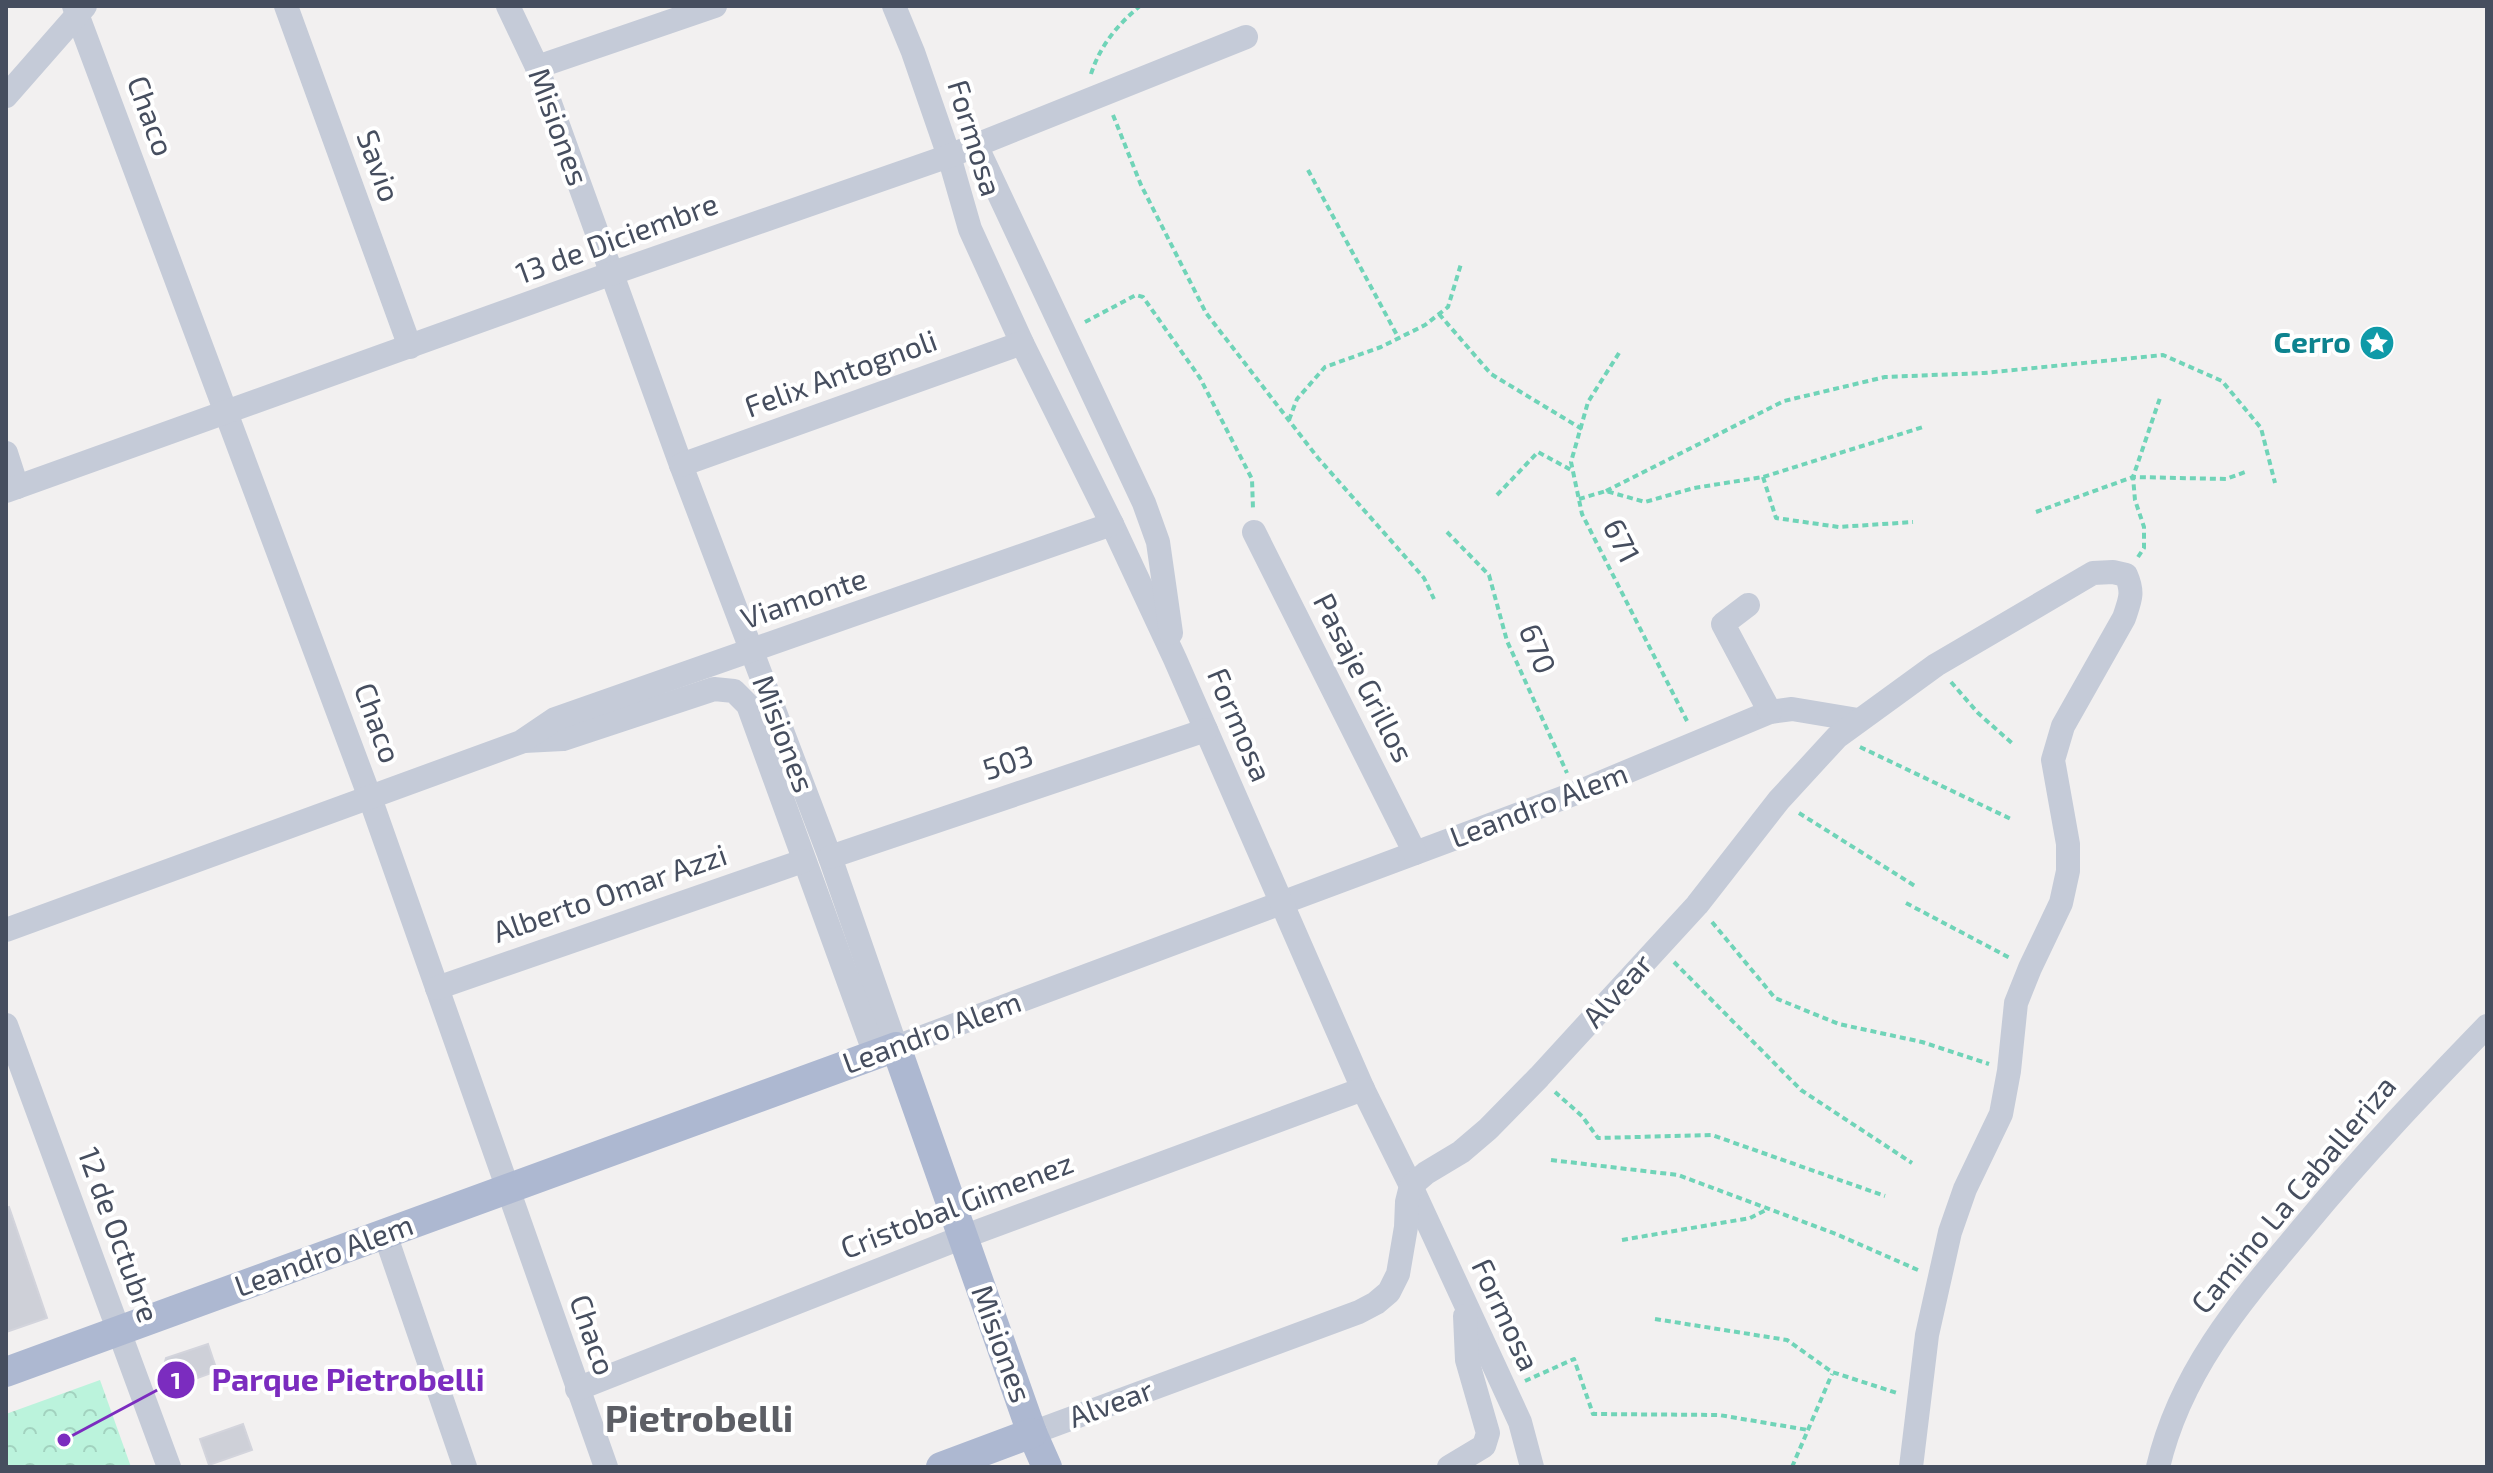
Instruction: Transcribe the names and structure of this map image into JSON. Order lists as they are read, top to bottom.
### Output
{
  "streets": {
    "main road": ["Misiones", "Leandro Alem", "Alvear"],
    "street": [
      "Chaco",
      "Formosa",
      "Savio",
      "13 de Diciembre",
      "Felix Antognoli",
      "Viamonte",
      "Pasaje Grillos",
      "503",
      "Alberto Omar Azzi",
      "Camino La Caballeriza",
      "Cristobal Gimenez",
      "12 de Octubre"
    ],
    "path": ["671", "670"]
  },
  "crossings": [
    ["Chaco", "13 de Diciembre"],
    ["Chaco", "Viamonte"],
    ["Chaco", "Leandro Alem"],
    ["Chaco", "Alberto Omar Azzi"],
    ["Chaco", "Cristobal Gimenez"],
    ["Misiones", "13 de Diciembre"],
    ["Misiones", "Felix Antognoli"],
    ["Misiones", "Viamonte"],
    ["Misiones", "503"],
    ["Misiones", "Leandro Alem"],
    ["Misiones", "Alberto Omar Azzi"],
    ["Misiones", "Alvear"],
    ["Misiones", "Cristobal Gimenez"],
    ["Formosa", "13 de Diciembre"],
    ["Formosa", "Felix Antognoli"],
    ["Formosa", "Viamonte"],
    ["Formosa", "503"],
    ["Formosa", "Leandro Alem"],
    ["Formosa", "Alvear"],
    ["Formosa", "Cristobal Gimenez"],
    ["Savio", "13 de Diciembre"],
    ["671", "Leandro Alem"],
    ["670", "Leandro Alem"],
    ["Pasaje Grillos", "Leandro Alem"],
    ["Leandro Alem", "Alvear"],
    ["Leandro Alem", "12 de Octubre"]
  ],
  "districts": ["Pietrobelli"],
  "places": {
    "place": ["Cerro"],
    "other": ["Parque Pietrobelli"]
  }
}
